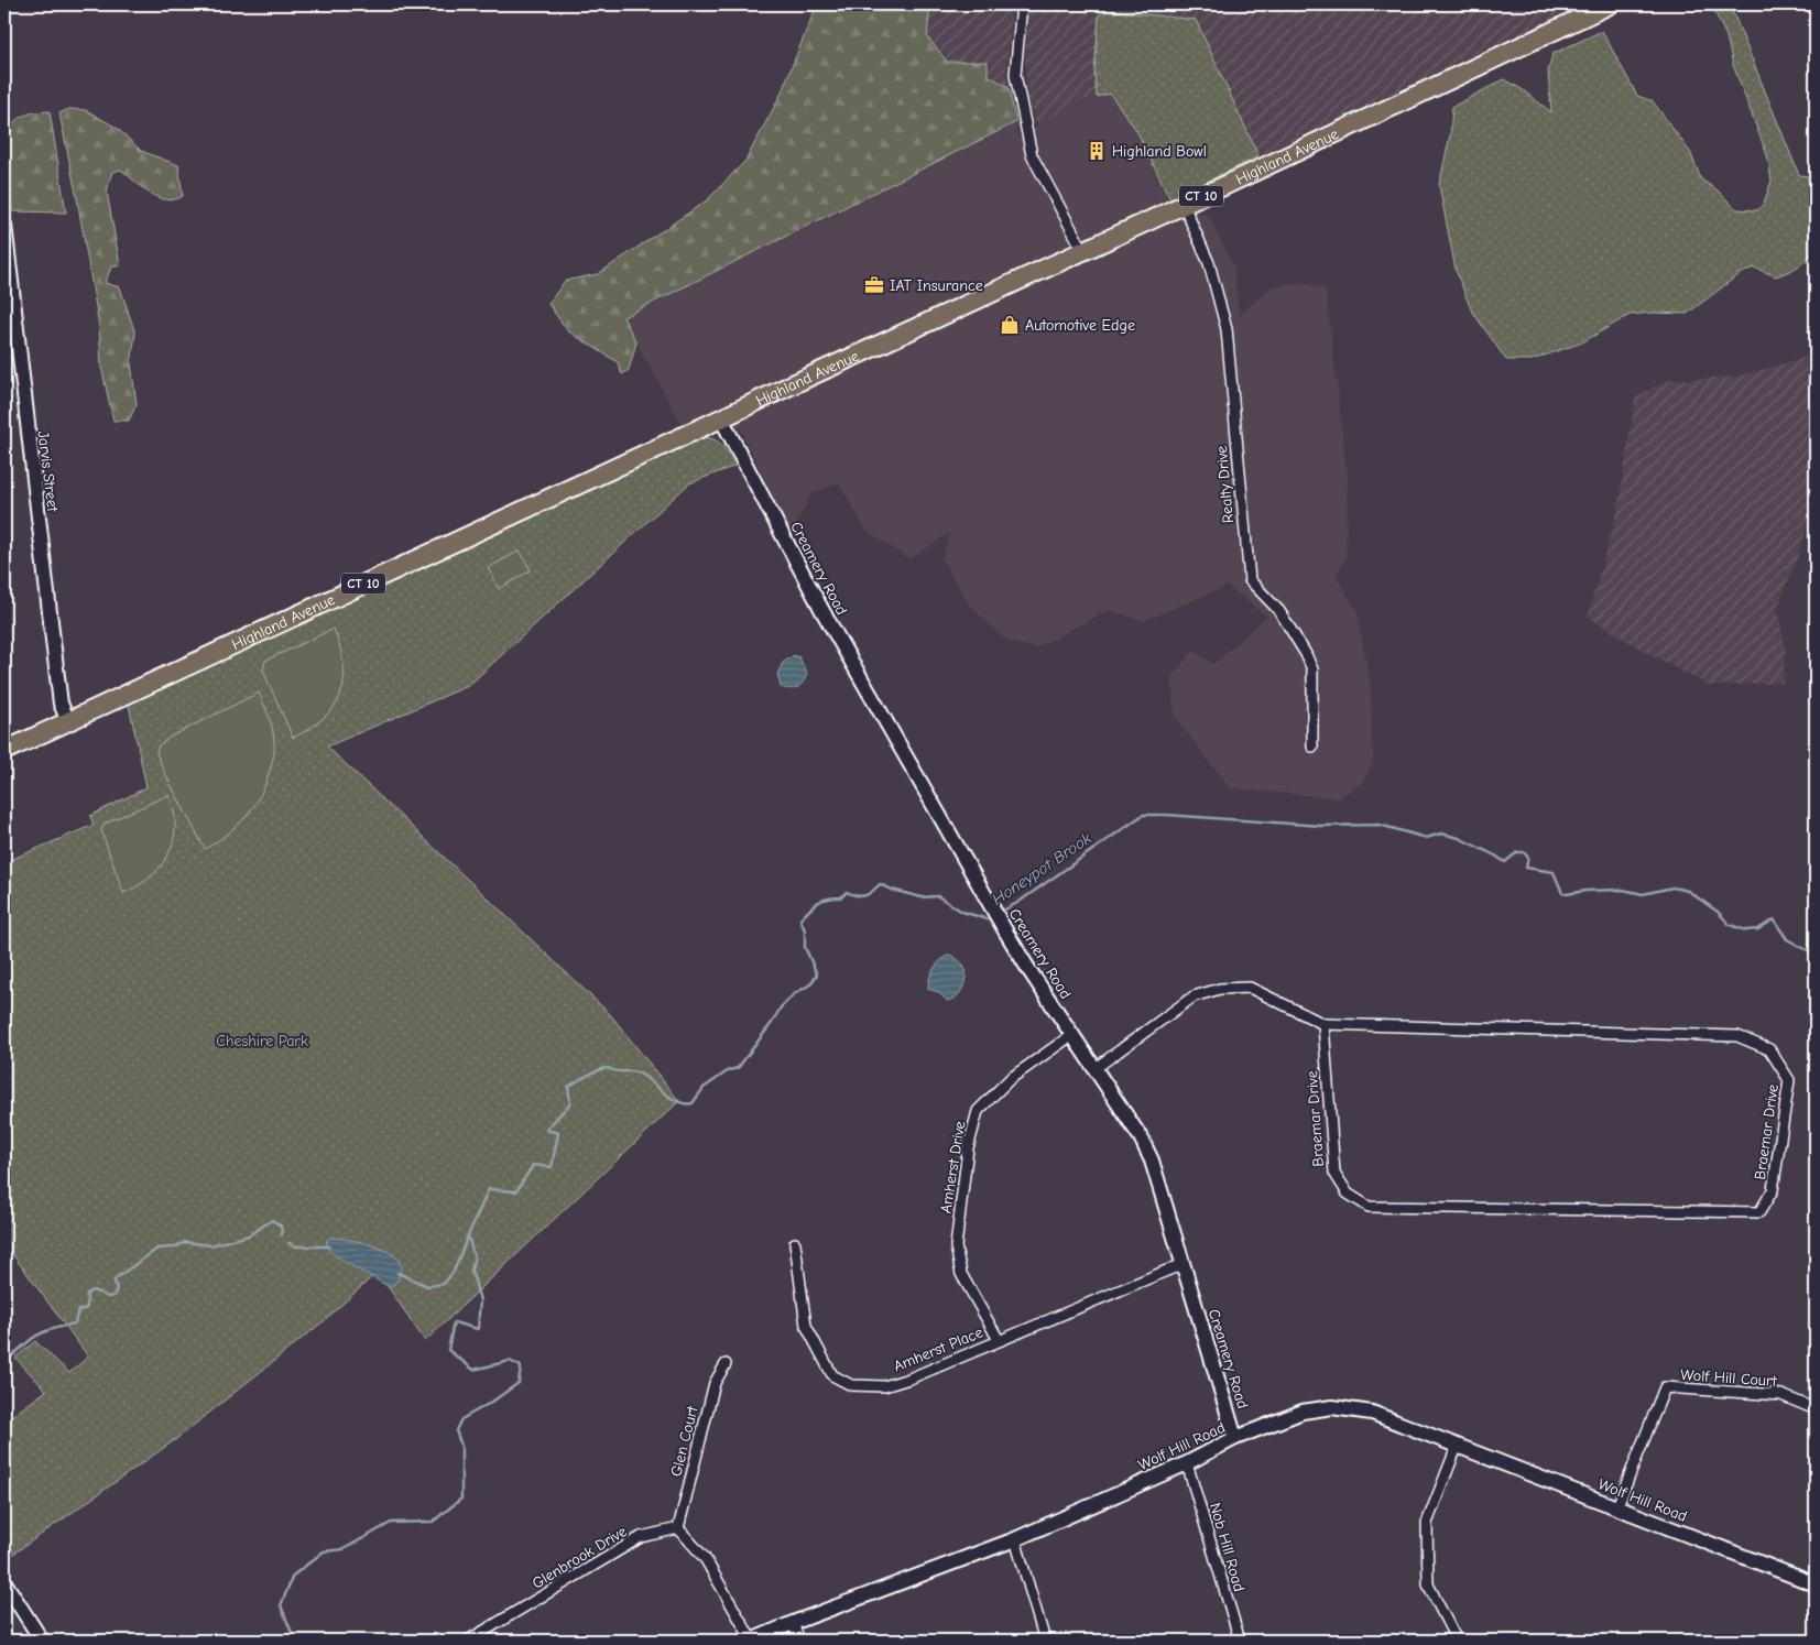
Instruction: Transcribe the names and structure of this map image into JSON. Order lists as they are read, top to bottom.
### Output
{
  "streets": {
    "highway": ["Highland Avenue", "CT 10"],
    "street": [
      "Jarvis Street",
      "Realty Drive",
      "Creamery Road",
      "Braemar Drive",
      "Amherst Drive",
      "Amherst Place",
      "Wolf Hill Court",
      "Glen Court",
      "Wolf Hill Road",
      "Nob Hill Road",
      "Glenbrook Drive"
    ]
  },
  "crossings": [
    ["Highland Avenue", "Jarvis Street"],
    ["Highland Avenue", "Realty Drive"],
    ["Highland Avenue", "Creamery Road"],
    ["Creamery Road", "Braemar Drive"],
    ["Creamery Road", "Amherst Drive"],
    ["Creamery Road", "Amherst Place"],
    ["Creamery Road", "Wolf Hill Road"],
    ["Amherst Drive", "Amherst Place"],
    ["Wolf Hill Court", "Wolf Hill Road"],
    ["Glen Court", "Glenbrook Drive"],
    ["Wolf Hill Road", "Nob Hill Road"]
  ],
  "water": ["Honeypot Brook"],
  "parks": ["Cheshire Park"],
  "places": {
    "building": ["Highland Bowl"],
    "office": ["IAT Insurance"],
    "shop": ["Automotive Edge"]
  }
}
